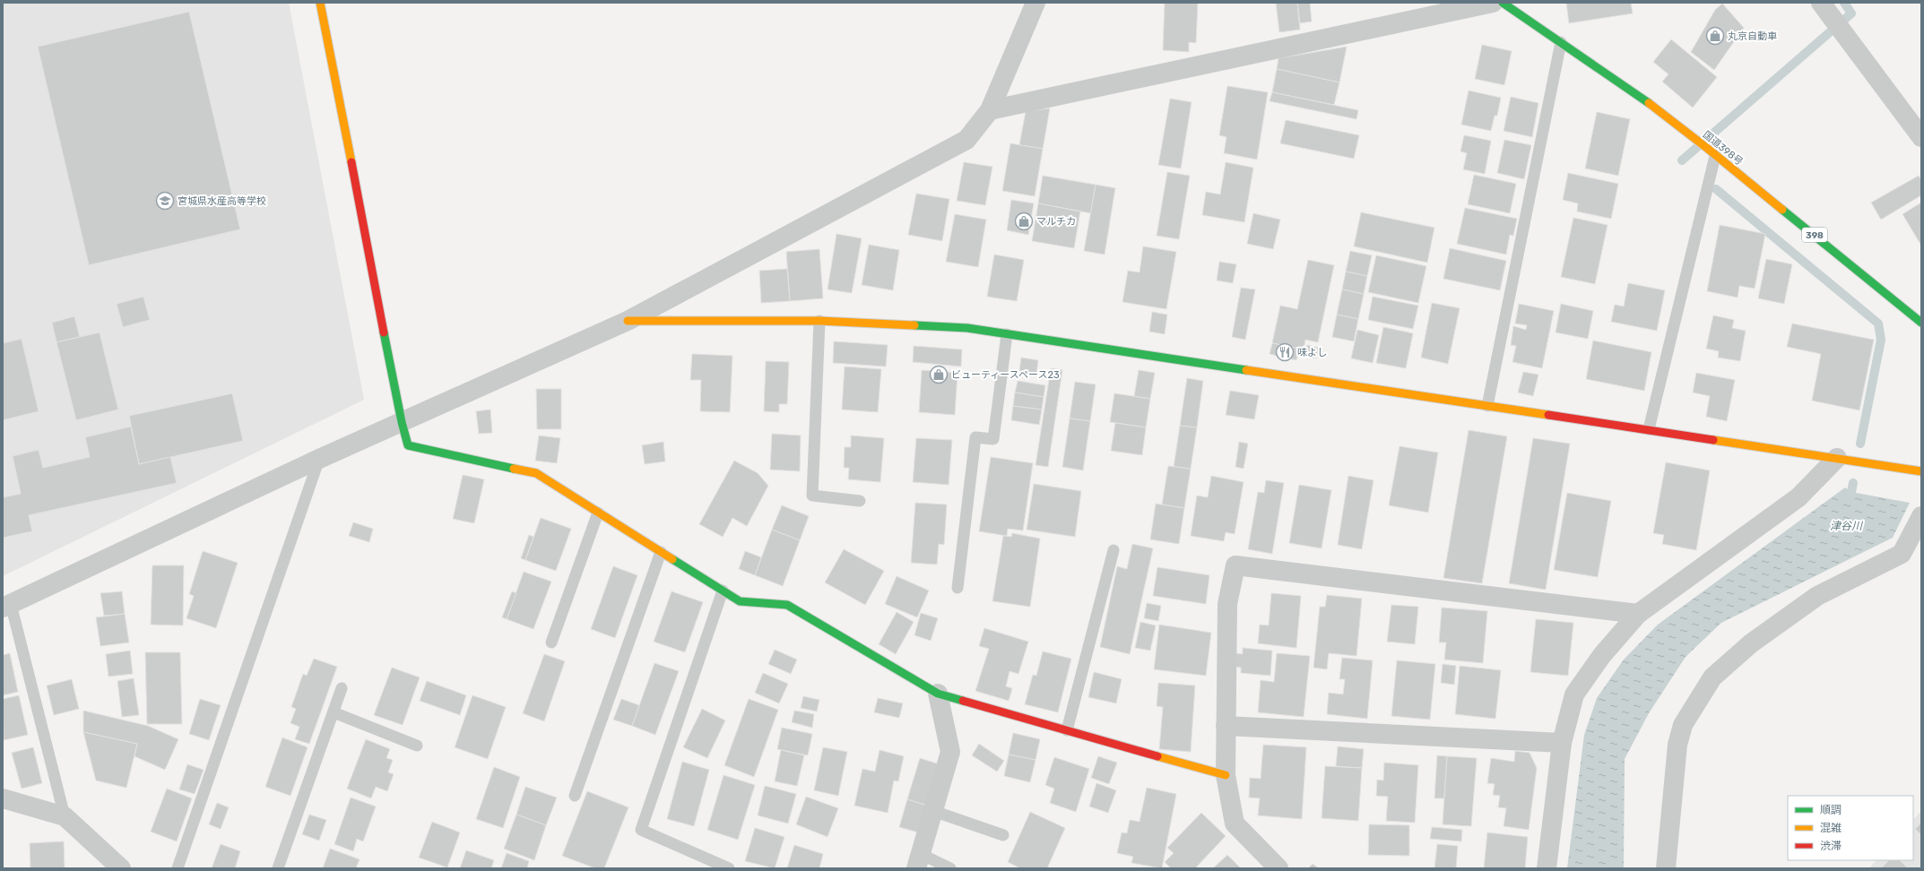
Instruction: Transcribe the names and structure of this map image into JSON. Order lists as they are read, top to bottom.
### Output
{
  "streets": {
    "main road": ["国道398号", "398"]
  },
  "water": ["津谷川"],
  "places": {
    "shop": ["丸京自動車", "マルチカ", "ビューティースペース23"],
    "school or university": ["宮城県水産高等学校"],
    "restaurant": ["味よし"]
  },
  "legend": ["順調", "混雑", "渋滞"]
}
